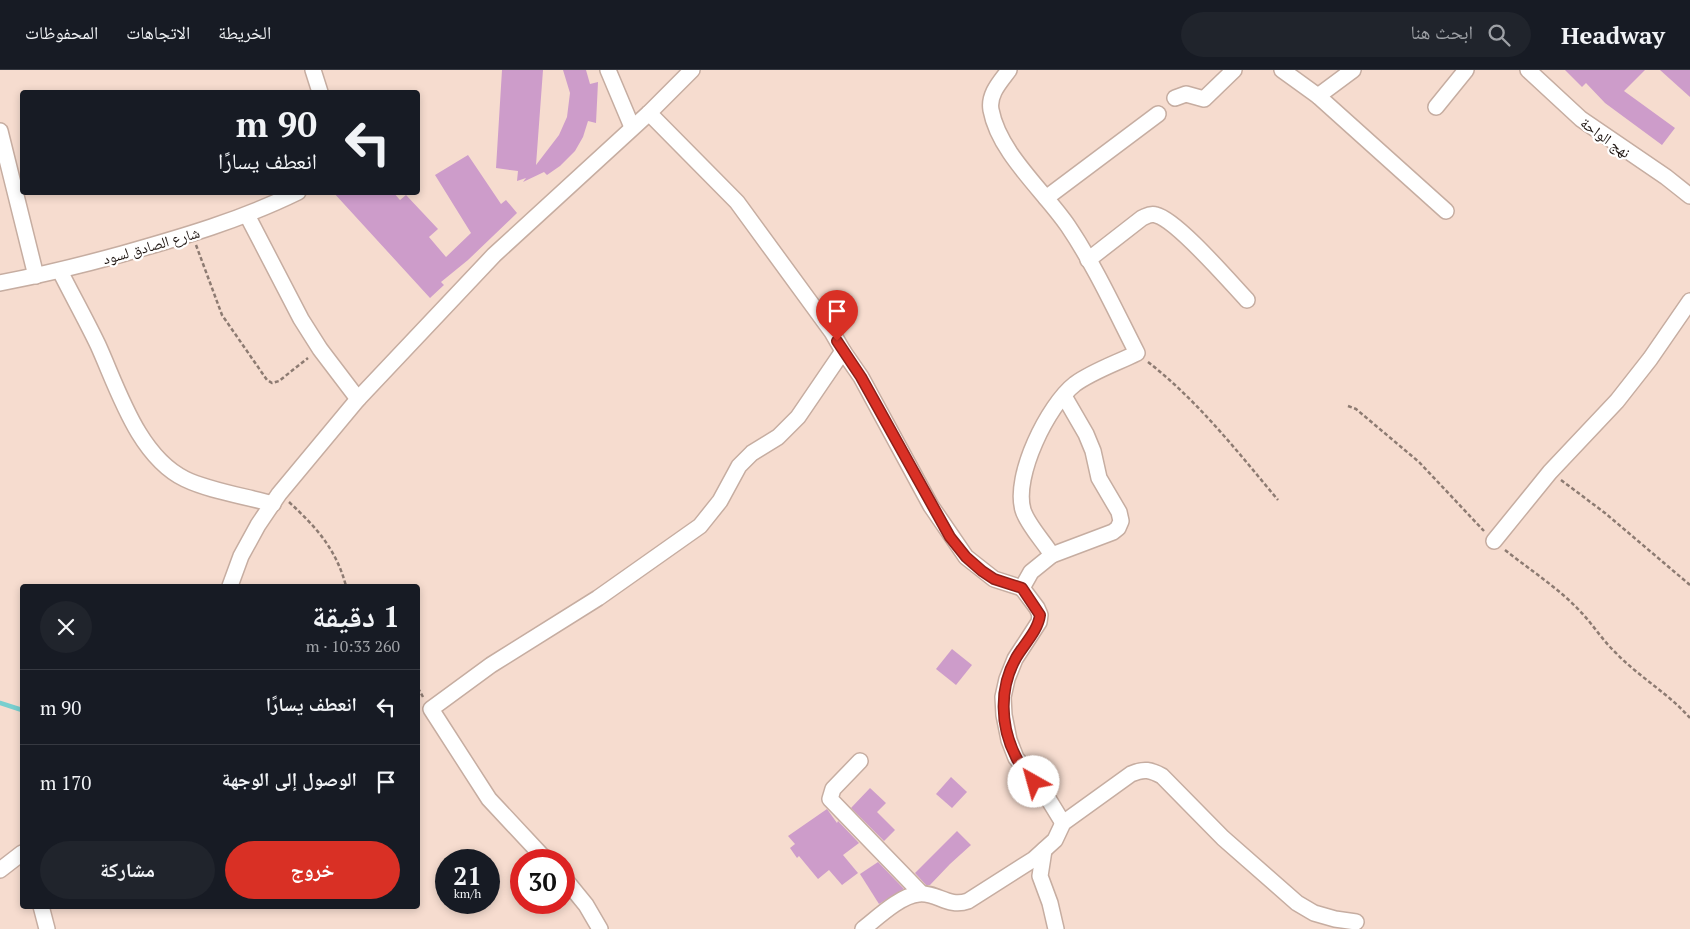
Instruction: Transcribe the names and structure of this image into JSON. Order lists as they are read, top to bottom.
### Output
{
  "streets": {
    "street": ["نهج الواحة", "شارع الصادق لسود"]
  },
  "page": {
    "header": "Headway",
    "search": "ابحث هنا",
    "nav": ["الخريطة", "الاتجاهات", "المحفوظات"],
    "turn": ["90 m", "انعطف يسارًا"],
    "heading": ["1 دقيقة", "260 m · 10:33"],
    "list": [
      {
        "name": "انعطف يسارًا",
        "value": "90 m"
      },
      {
        "name": "الوصول إلى الوجهة",
        "value": "170 m"
      }
    ],
    "buttons": ["خروج", "مشاركة"],
    "speed": "21 km/h",
    "limit": "30"
  }
}
